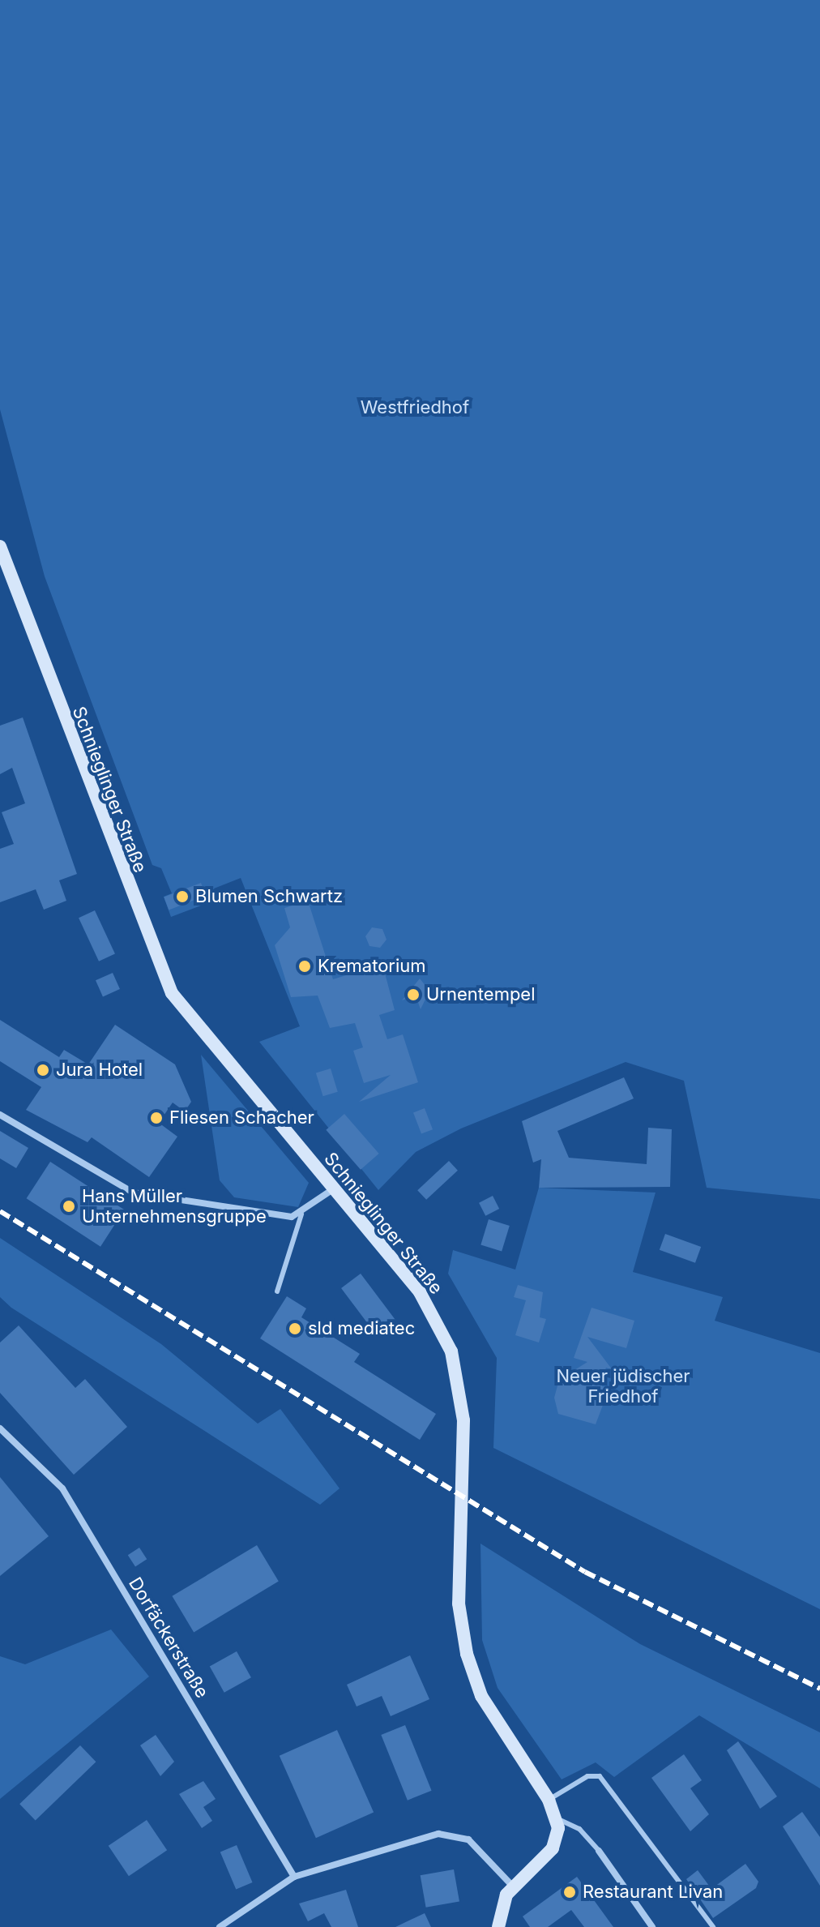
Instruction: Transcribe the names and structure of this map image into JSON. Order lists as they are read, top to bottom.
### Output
{
  "streets": {
    "main road": ["Schnieglinger Straße"],
    "street": ["Dorfäckerstraße"]
  },
  "parks": ["Westfriedhof", "Neuer jüdischer Friedhof"],
  "places": [
    "Blumen Schwartz",
    "Krematorium",
    "Urnentempel",
    "Jura Hotel",
    "Fliesen Schacher",
    "Hans Müller Unternehmensgruppe",
    "sld mediatec",
    "Restaurant Livan"
  ]
}
